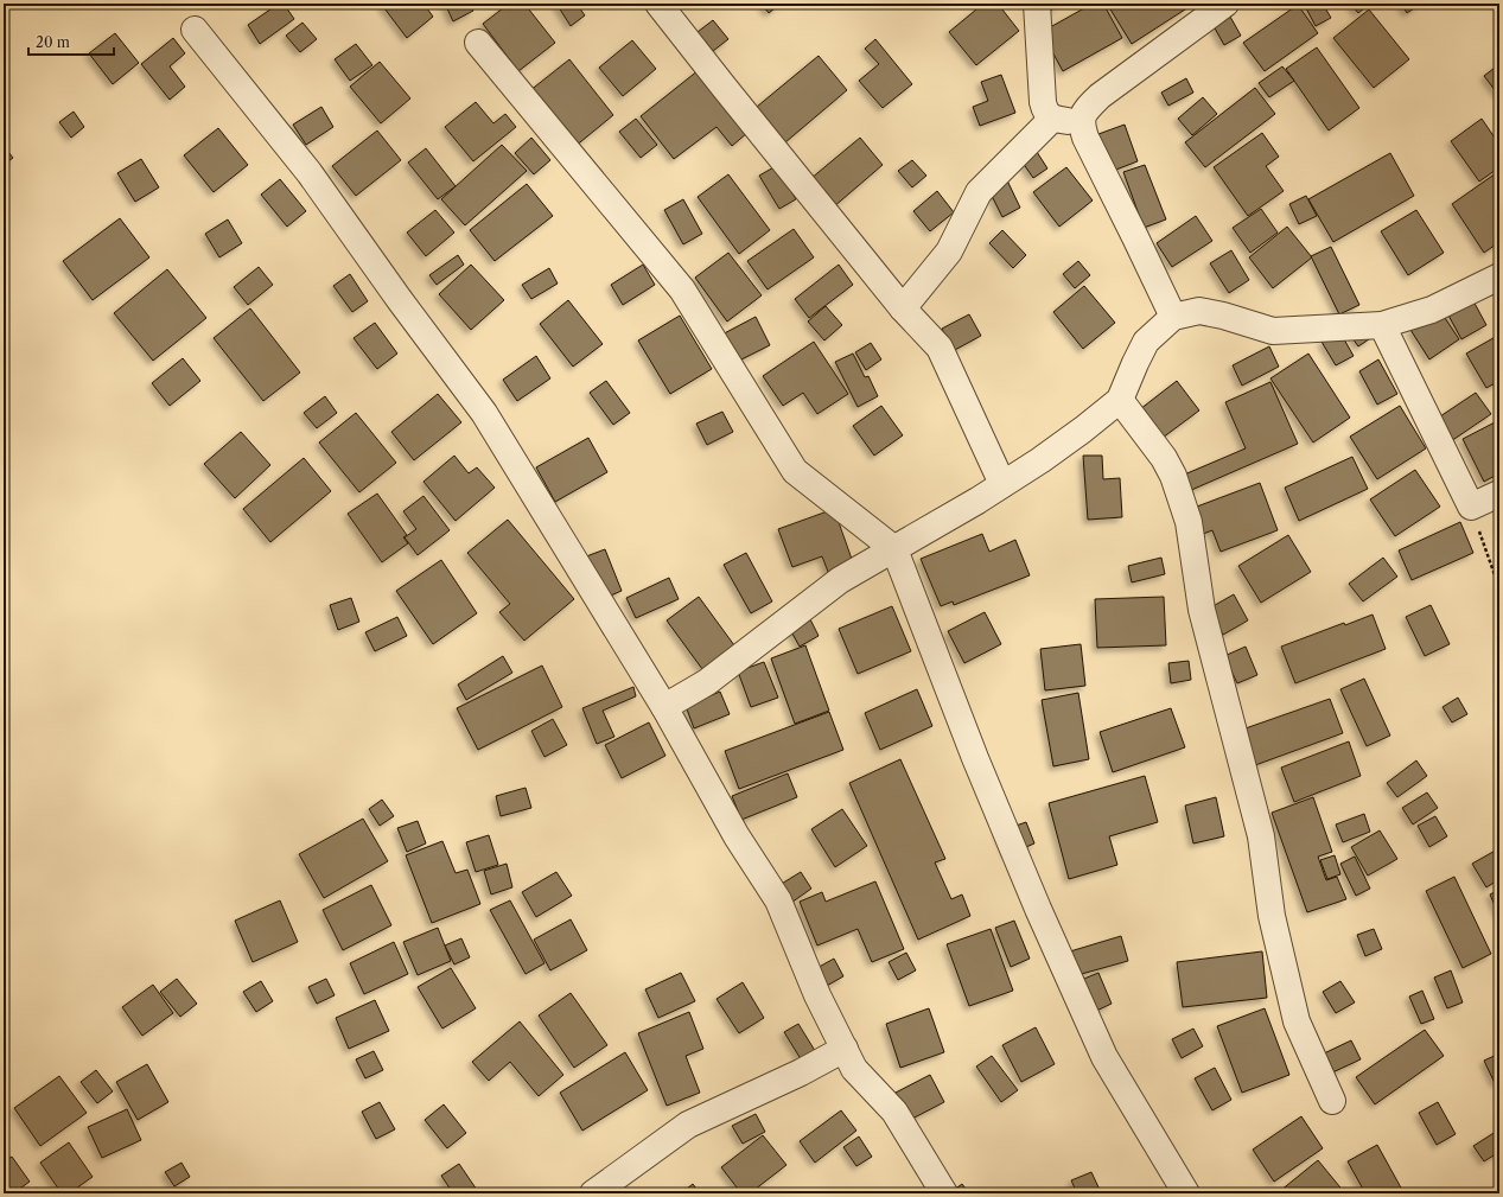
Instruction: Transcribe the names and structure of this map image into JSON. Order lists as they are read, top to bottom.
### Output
{
  "scale_bar": "20 m"
}
